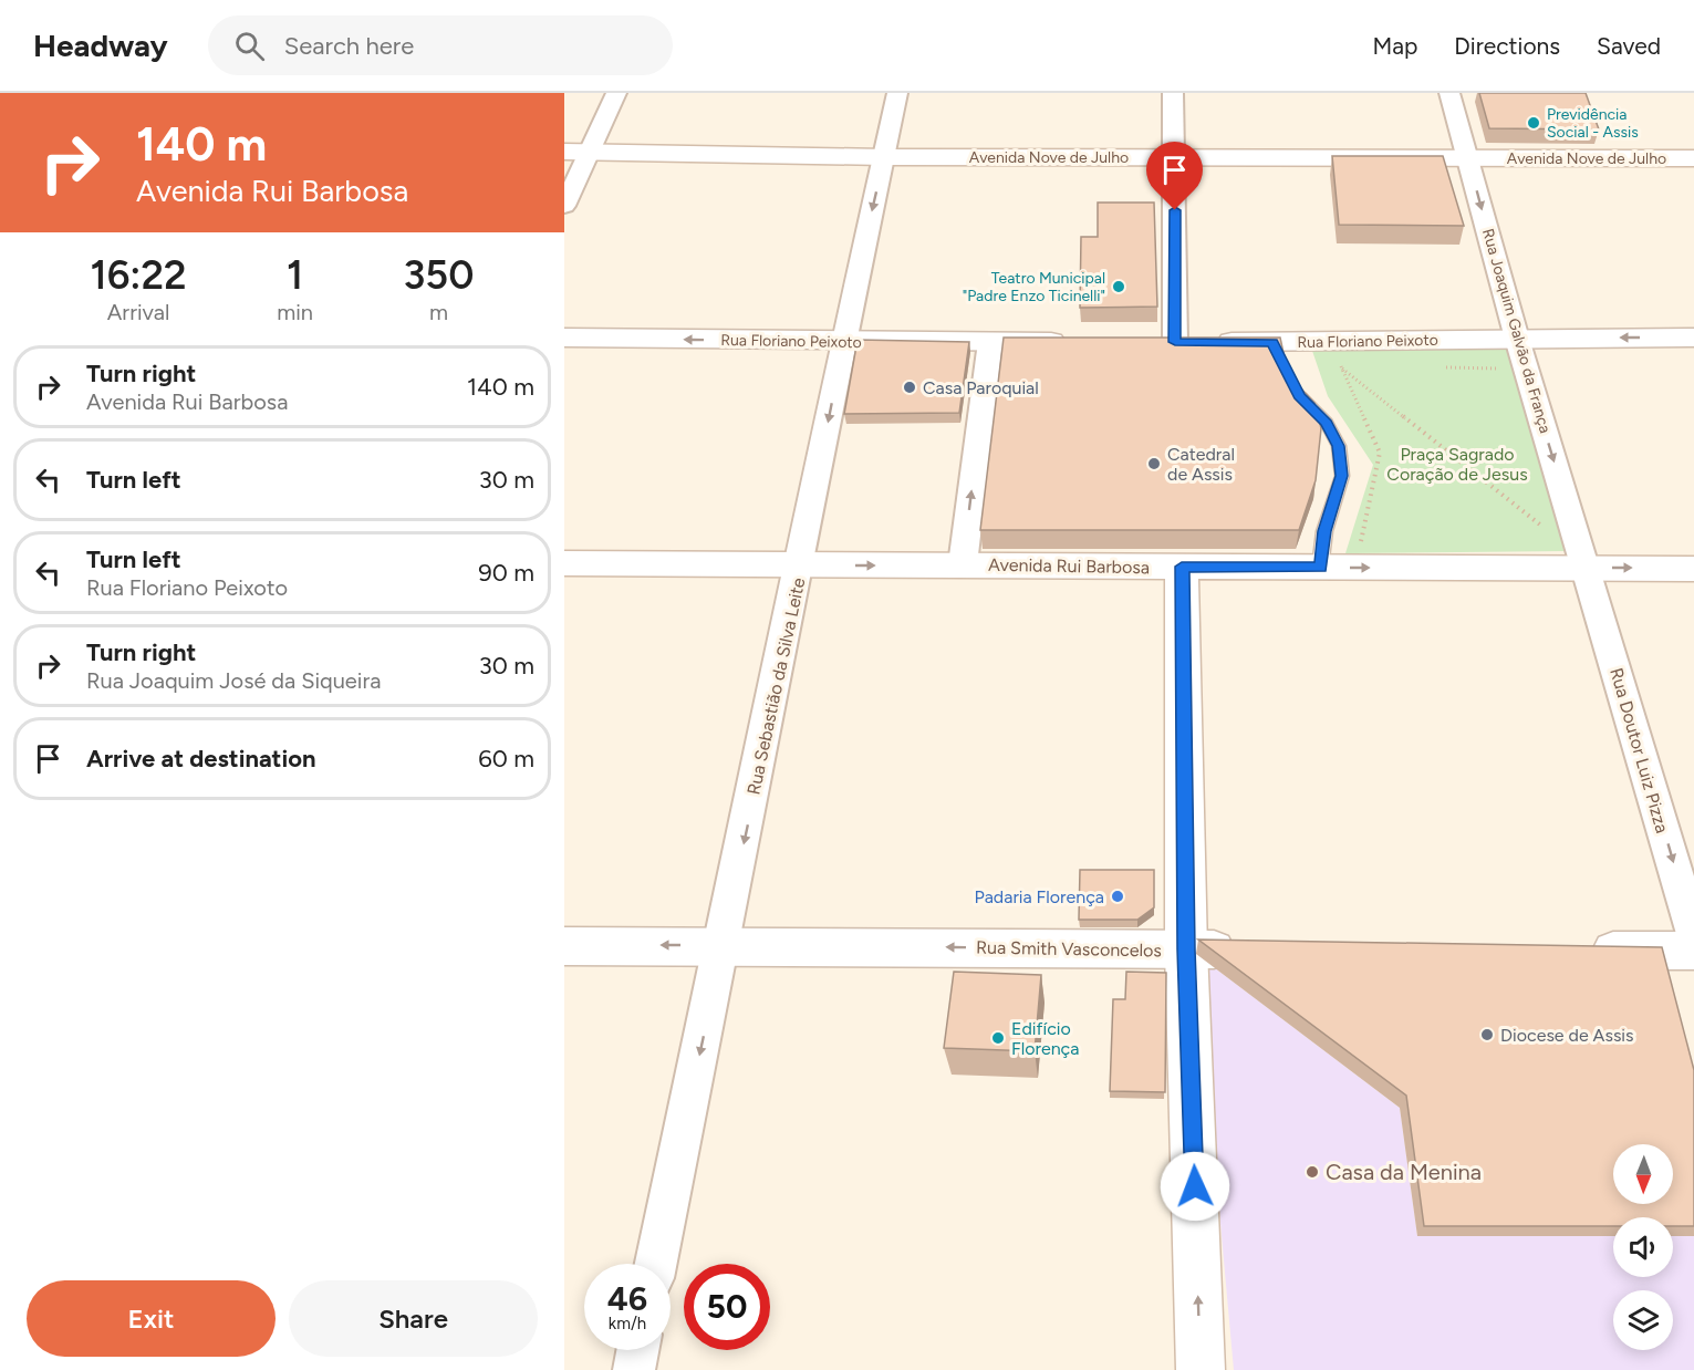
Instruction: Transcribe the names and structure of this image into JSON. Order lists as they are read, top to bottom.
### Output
{
  "streets": {
    "main road": [
      "Avenida Nove de Julho",
      "Rua Floriano Peixoto",
      "Avenida Rui Barbosa",
      "Rua Smith Vasconcelos"
    ],
    "street": ["Rua Joaquim Galvão da França", "Rua Sebastião da Silva Leite", "Rua Doutor Luiz Pizza"]
  },
  "crossings": [
    ["Avenida Nove de Julho", "Rua Joaquim Galvão da França"],
    ["Avenida Nove de Julho", "Rua Sebastião da Silva Leite"],
    ["Rua Joaquim Galvão da França", "Rua Floriano Peixoto"],
    ["Rua Joaquim Galvão da França", "Avenida Rui Barbosa"],
    ["Rua Joaquim Galvão da França", "Rua Doutor Luiz Pizza"],
    ["Rua Floriano Peixoto", "Rua Sebastião da Silva Leite"],
    ["Avenida Rui Barbosa", "Rua Sebastião da Silva Leite"],
    ["Avenida Rui Barbosa", "Rua Doutor Luiz Pizza"],
    ["Rua Sebastião da Silva Leite", "Rua Smith Vasconcelos"]
  ],
  "one_way": [
    "Rua Joaquim Galvão da França",
    "Rua Floriano Peixoto",
    "Avenida Rui Barbosa",
    "Rua Sebastião da Silva Leite",
    "Rua Doutor Luiz Pizza",
    "Rua Smith Vasconcelos"
  ],
  "parks": ["Praça Sagrado Coração de Jesus"],
  "places": [
    "Previdência Social - Assis",
    "Teatro Municipal \"Padre Enzo Ticinelli\"",
    "Casa Paroquial",
    "Catedral de Assis",
    "Padaria Florença",
    "Diocese de Assis",
    "Edifício Florença",
    "Casa da Menina"
  ],
  "north": "bottom",
  "page": {
    "header": "Headway",
    "search": "Search here",
    "nav": ["Map", "Directions", "Saved"],
    "turn": ["140 m", "Avenida Rui Barbosa"],
    "eta": [
      "16:22",
      "Arrival",
      "1",
      "min",
      "350",
      "m"
    ],
    "list": [
      {
        "name": "Turn right",
        "note": "Avenida Rui Barbosa",
        "value": "140 m"
      },
      {
        "name": "Turn left",
        "value": "30 m"
      },
      {
        "name": "Turn left",
        "note": "Rua Floriano Peixoto",
        "value": "90 m"
      },
      {
        "name": "Turn right",
        "note": "Rua Joaquim José da Siqueira",
        "value": "30 m"
      },
      {
        "name": "Arrive at destination",
        "value": "60 m"
      }
    ],
    "speed": "46 km/h",
    "limit": "50",
    "buttons": ["Exit", "Share"]
  }
}
